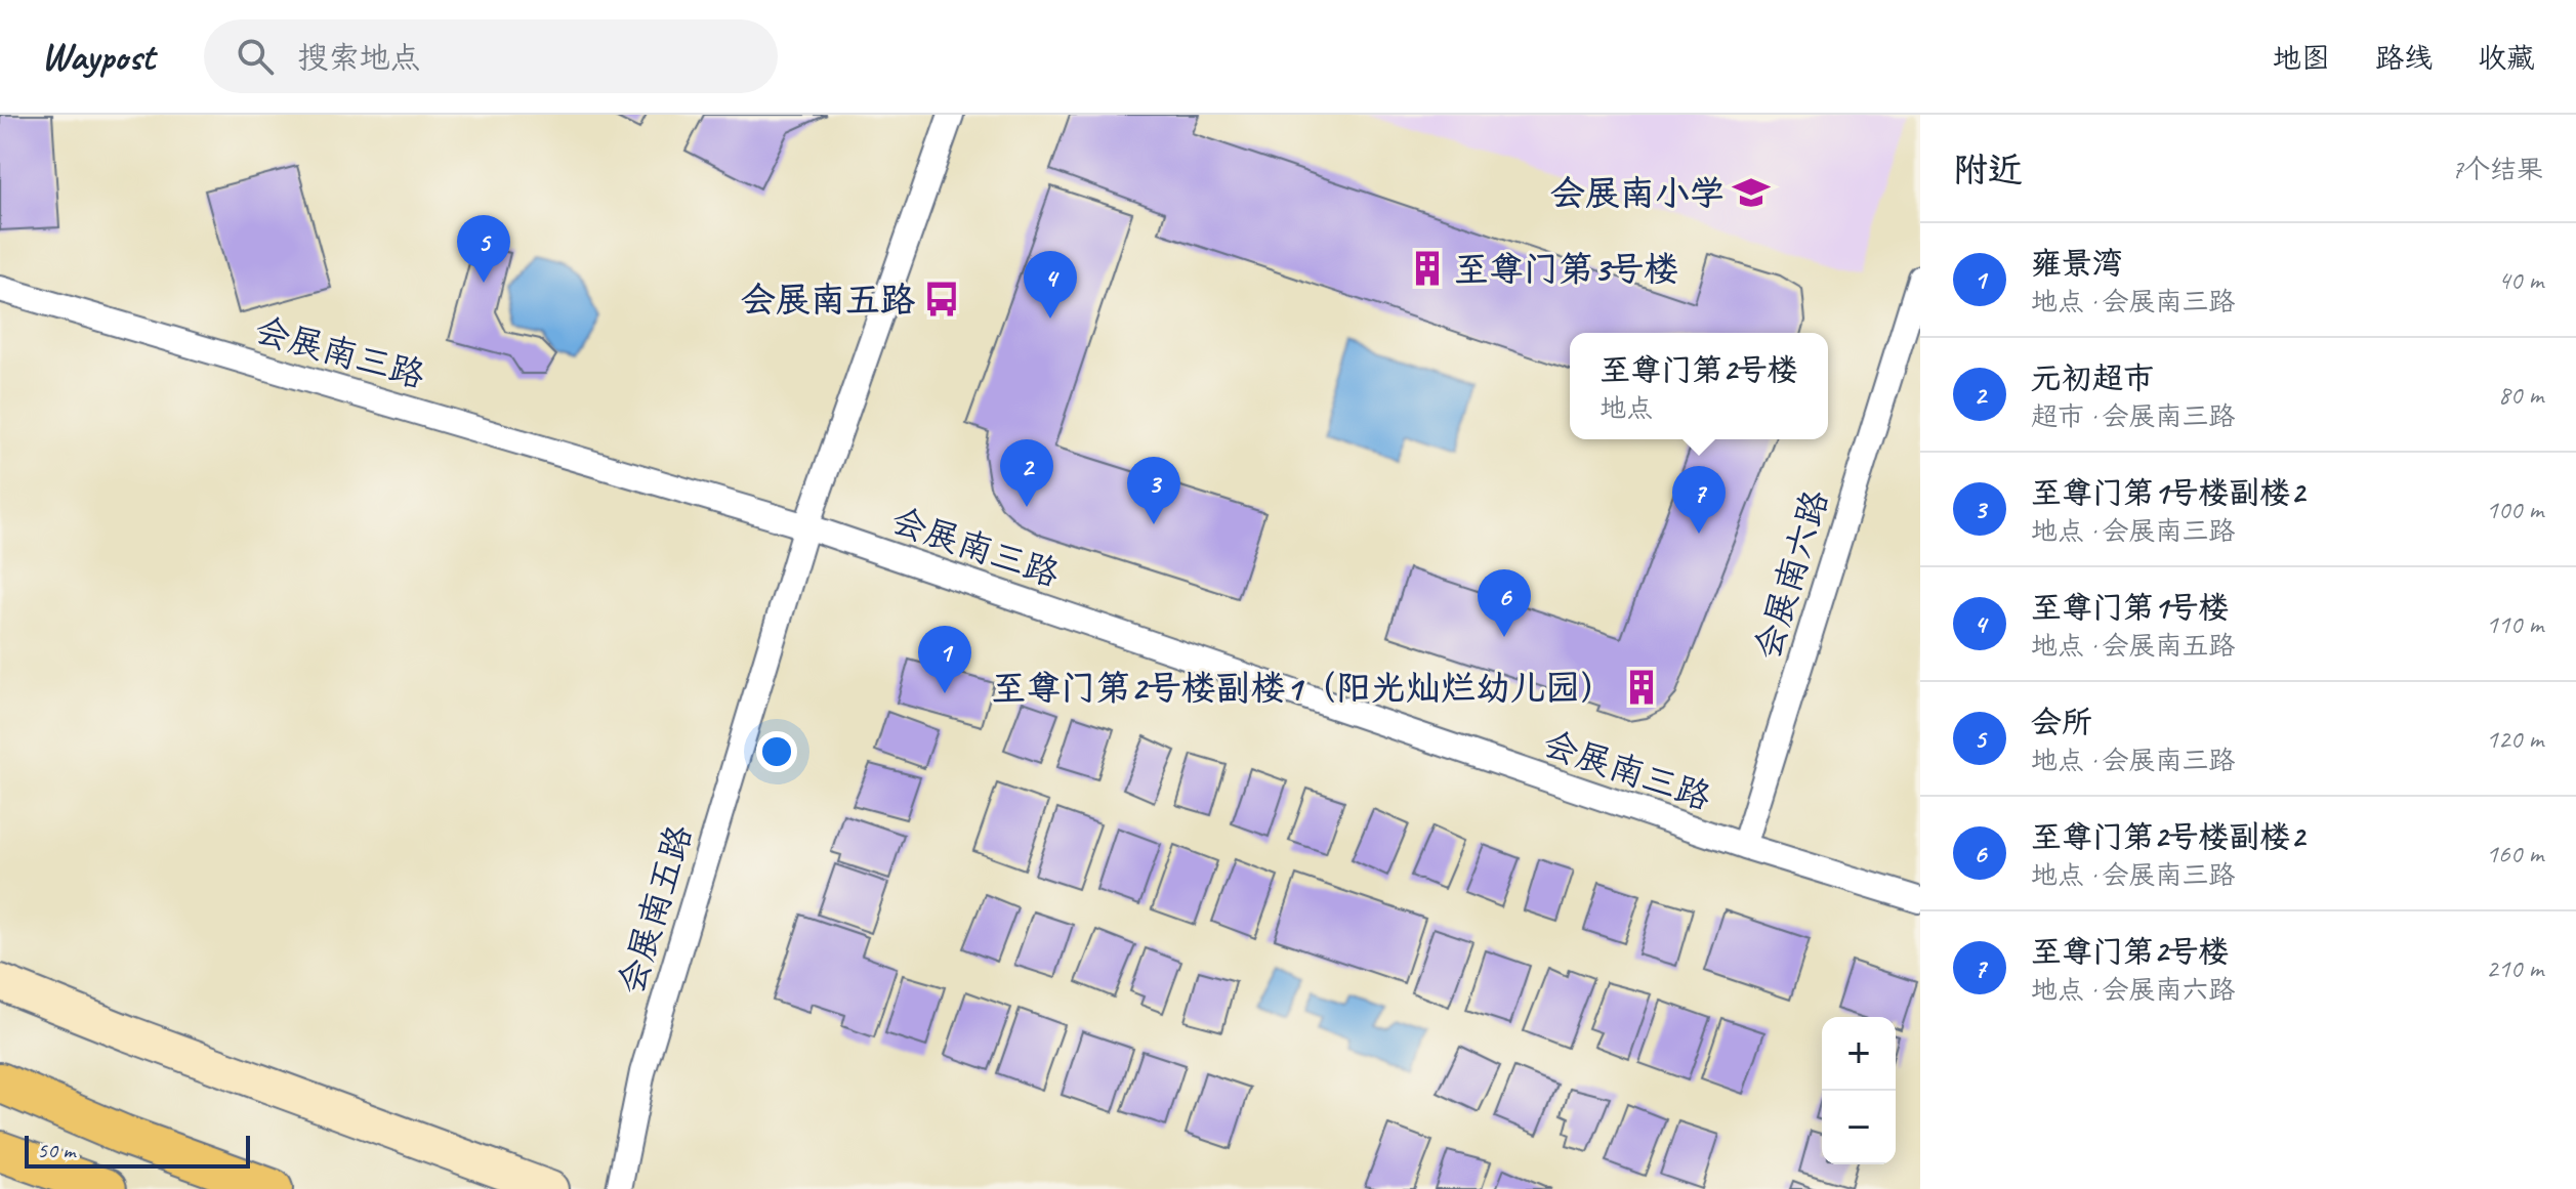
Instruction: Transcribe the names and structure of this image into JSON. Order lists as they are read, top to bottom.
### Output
{
  "streets": {
    "street": ["会展南三路", "会展南六路", "会展南五路"]
  },
  "crossings": [
    ["会展南三路", "会展南六路"],
    ["会展南三路", "会展南五路"]
  ],
  "places": {
    "school or university": ["会展南小学"],
    "building": ["至尊门第3号楼", "至尊门第2号楼副楼1（阳光灿烂幼儿园）"],
    "bus stop": ["会展南五路"]
  },
  "scale_bar": "50 m",
  "page": {
    "header": "Waypost",
    "search": "搜索地点",
    "nav": ["地图", "路线", "收藏"],
    "heading": ["附近", "7个结果"],
    "pins": [
      "5",
      "4",
      "2",
      "3",
      "7",
      "6",
      "1"
    ],
    "list": [
      {
        "mark": "1",
        "name": "雍景湾",
        "note": "地点 · 会展南三路",
        "value": "40 m"
      },
      {
        "mark": "2",
        "name": "元初超市",
        "note": "超市 · 会展南三路",
        "value": "80 m"
      },
      {
        "mark": "3",
        "name": "至尊门第1号楼副楼2",
        "note": "地点 · 会展南三路",
        "value": "100 m"
      },
      {
        "mark": "4",
        "name": "至尊门第1号楼",
        "note": "地点 · 会展南五路",
        "value": "110 m"
      },
      {
        "mark": "5",
        "name": "会所",
        "note": "地点 · 会展南三路",
        "value": "120 m"
      },
      {
        "mark": "6",
        "name": "至尊门第2号楼副楼2",
        "note": "地点 · 会展南三路",
        "value": "160 m"
      },
      {
        "mark": "7",
        "name": "至尊门第2号楼",
        "note": "地点 · 会展南六路",
        "value": "210 m"
      }
    ],
    "popup": ["至尊门第2号楼", "地点"],
    "map_buttons": ["+", "−"],
    "scale": "50 m"
  }
}
